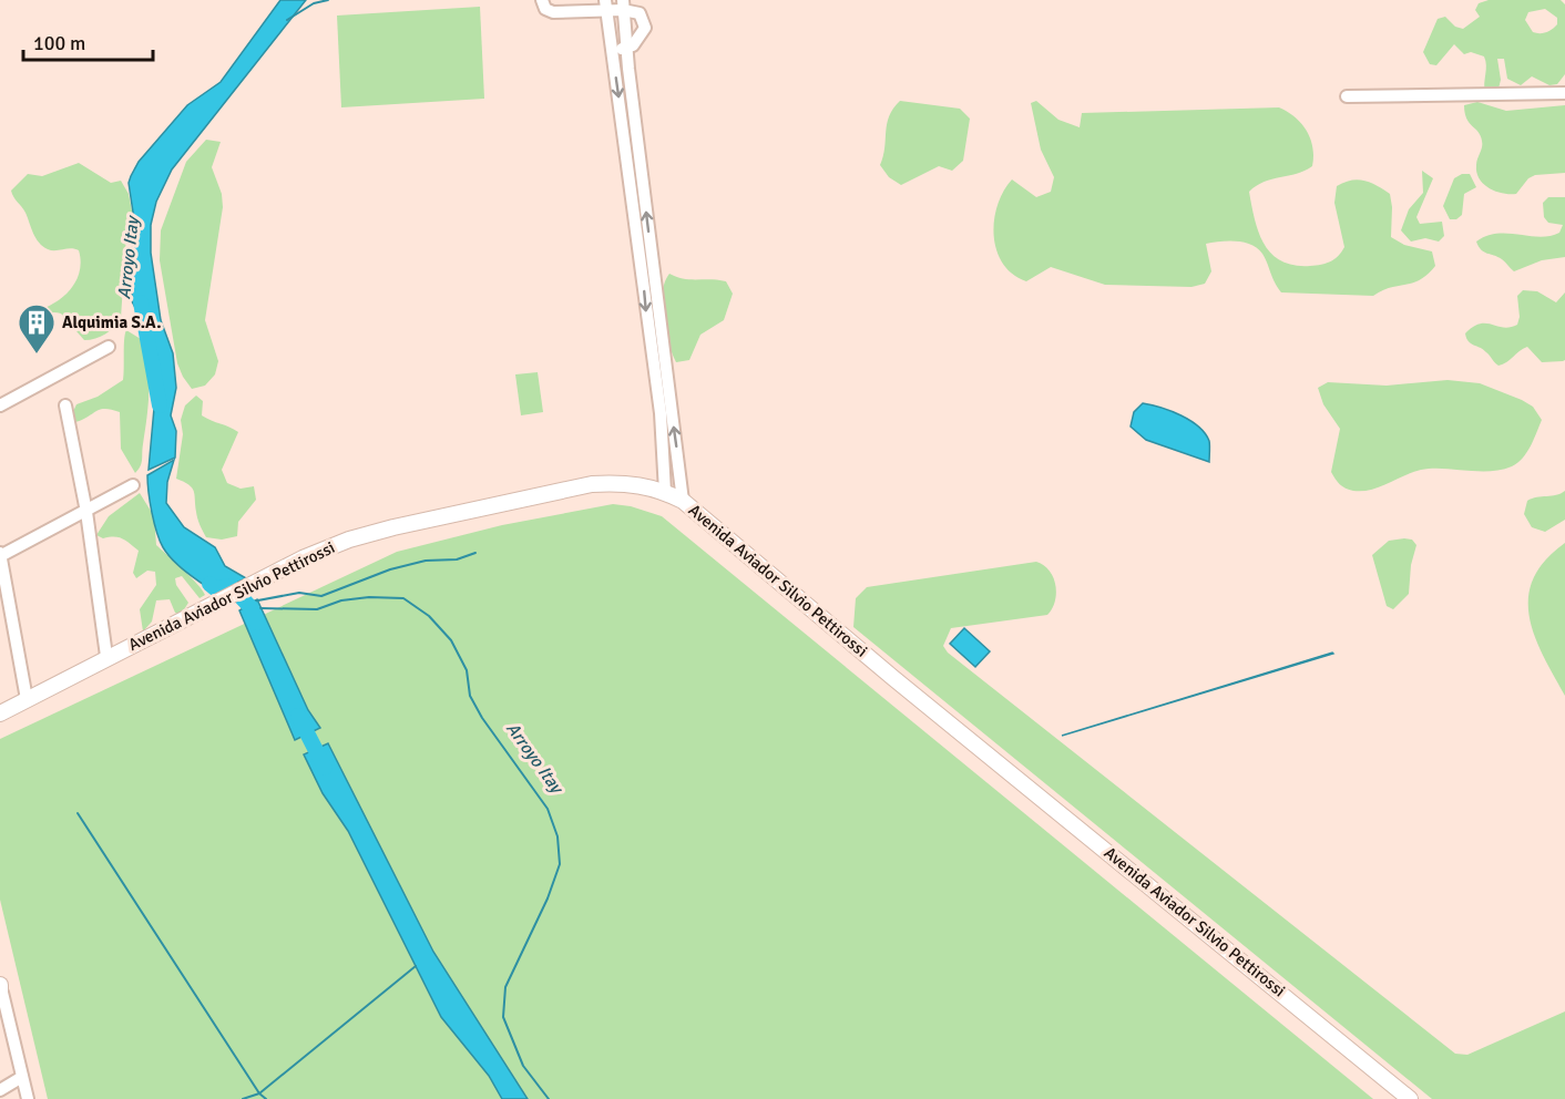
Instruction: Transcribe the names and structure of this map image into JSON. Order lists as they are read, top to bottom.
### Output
{
  "streets": {
    "main road": ["Avenida Aviador Silvio Pettirossi"]
  },
  "water": ["Arroyo Itay"],
  "places": {
    "building": ["Alquimia S.A."]
  },
  "scale_bar": "100 m"
}
